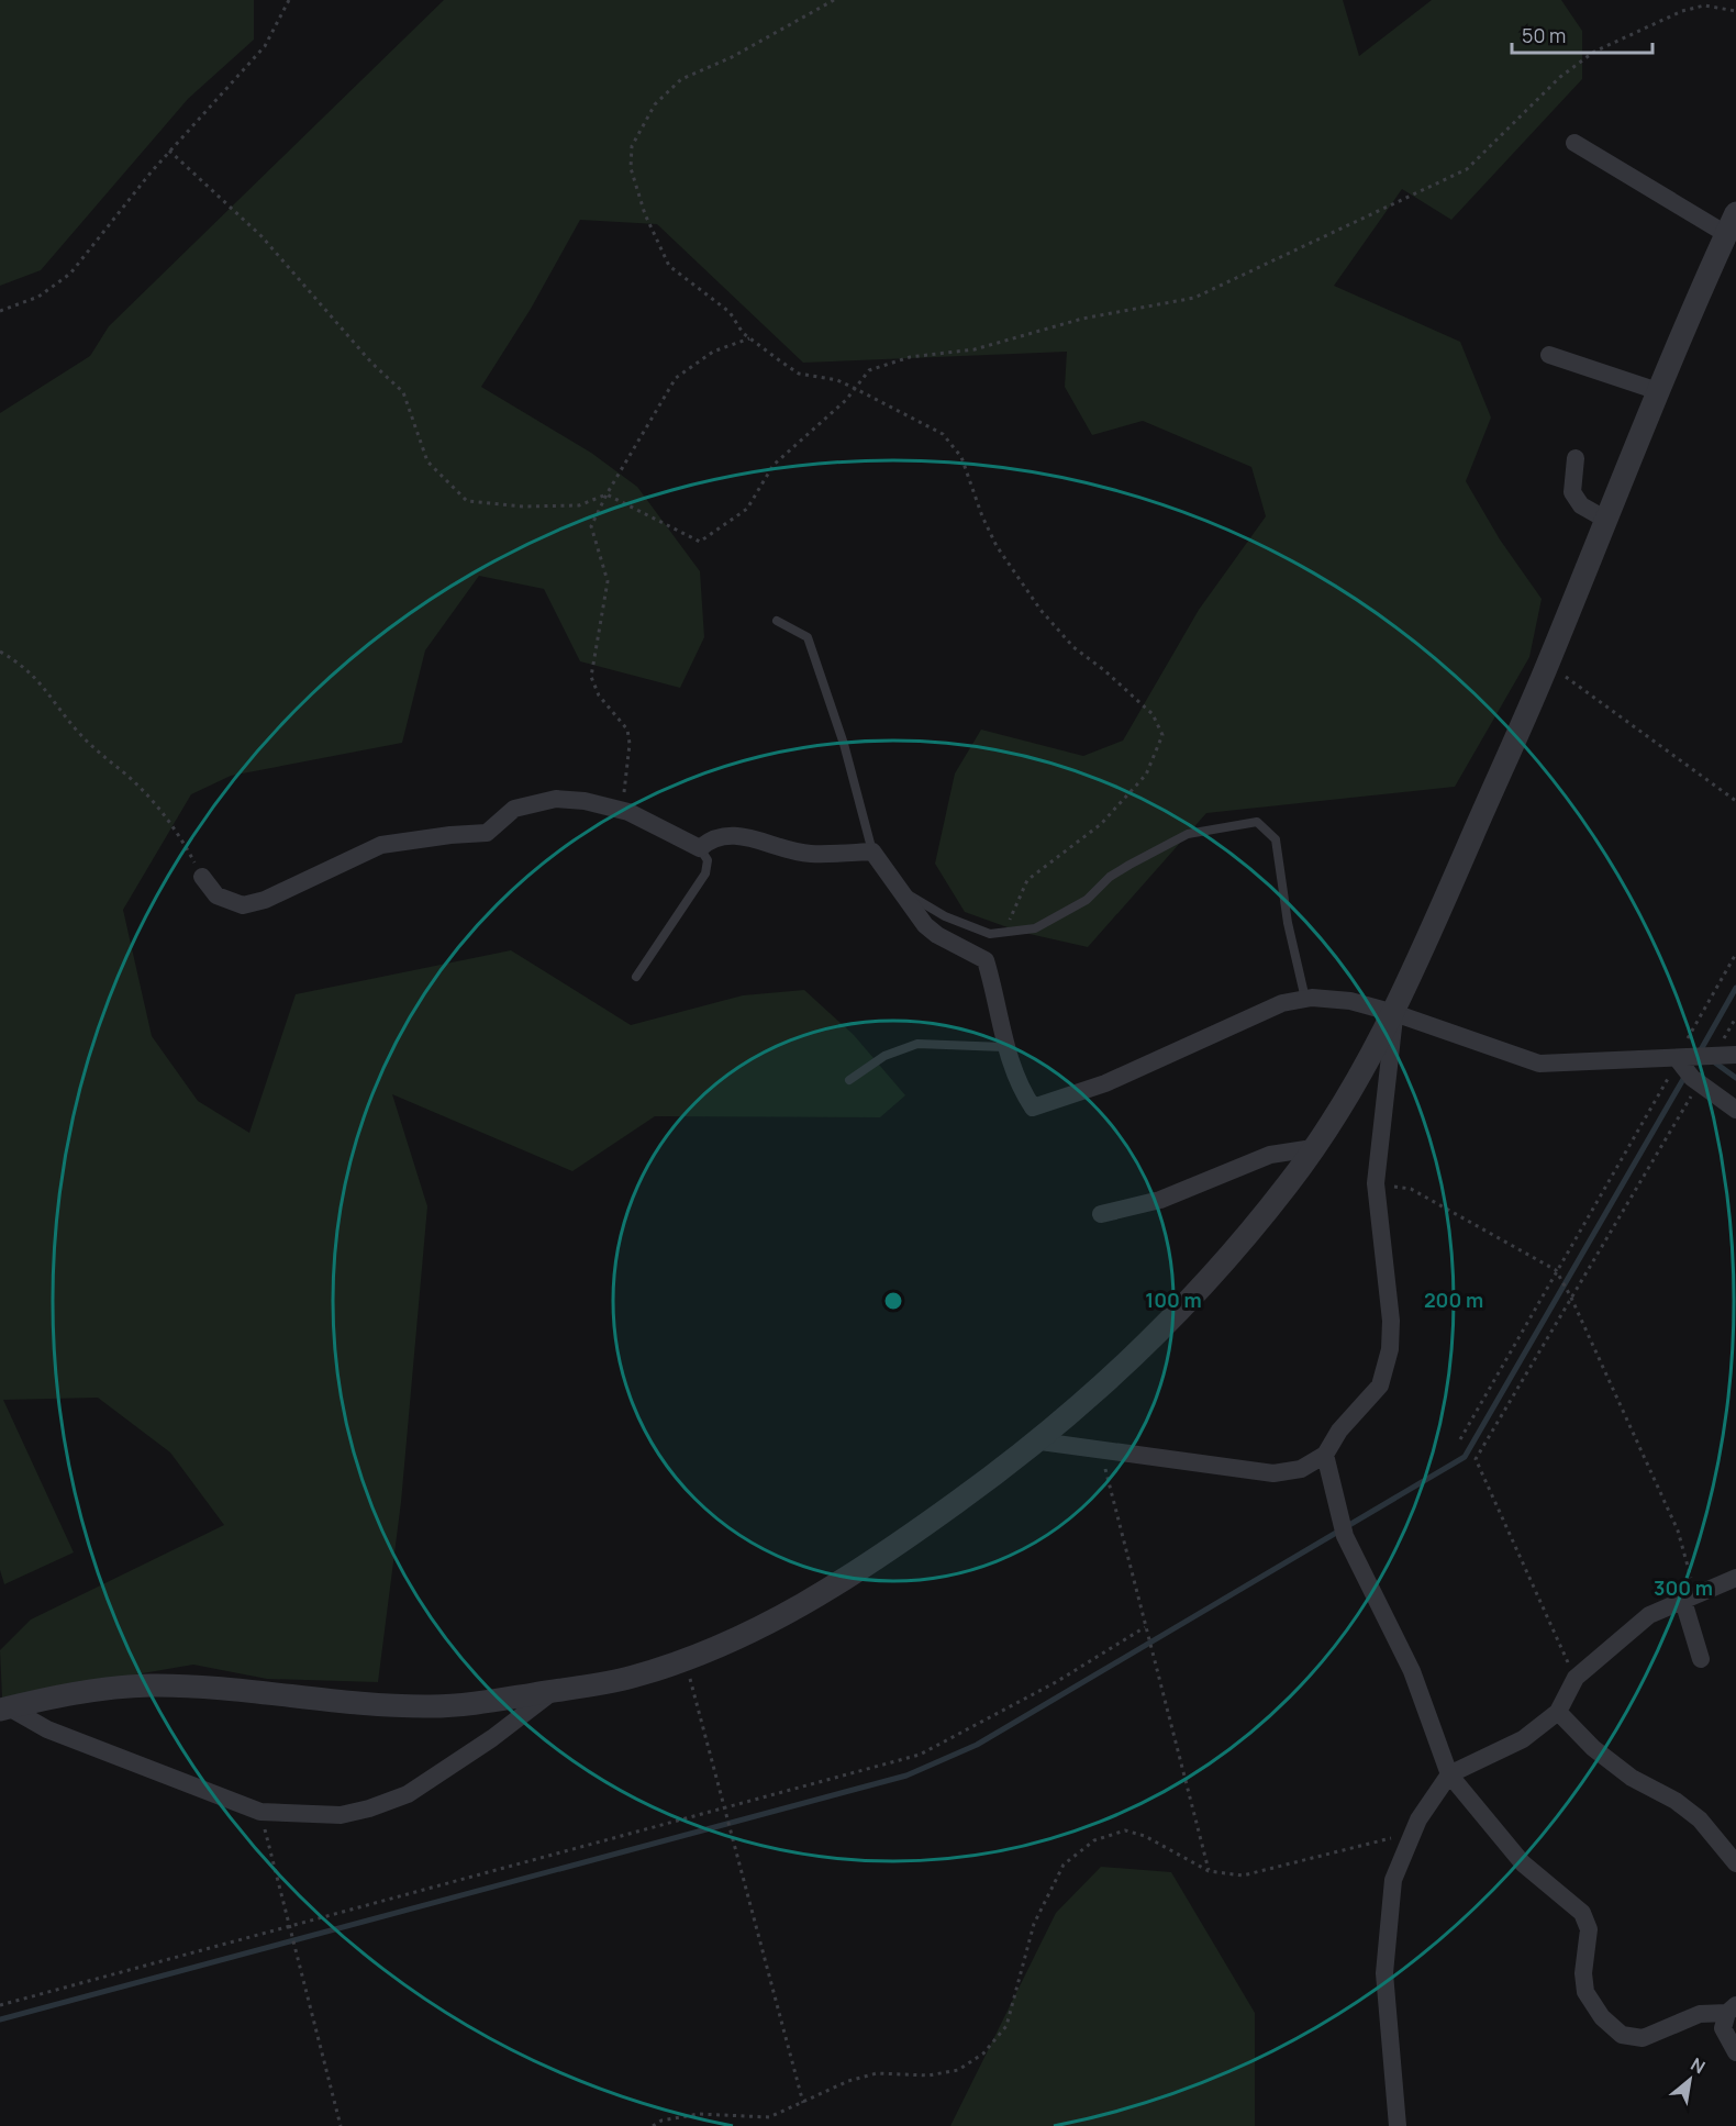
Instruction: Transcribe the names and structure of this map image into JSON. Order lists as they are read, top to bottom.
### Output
{
  "scale_bar": "50 m",
  "north": "top right",
  "rings": ["100 m", "200 m", "300 m"]
}
